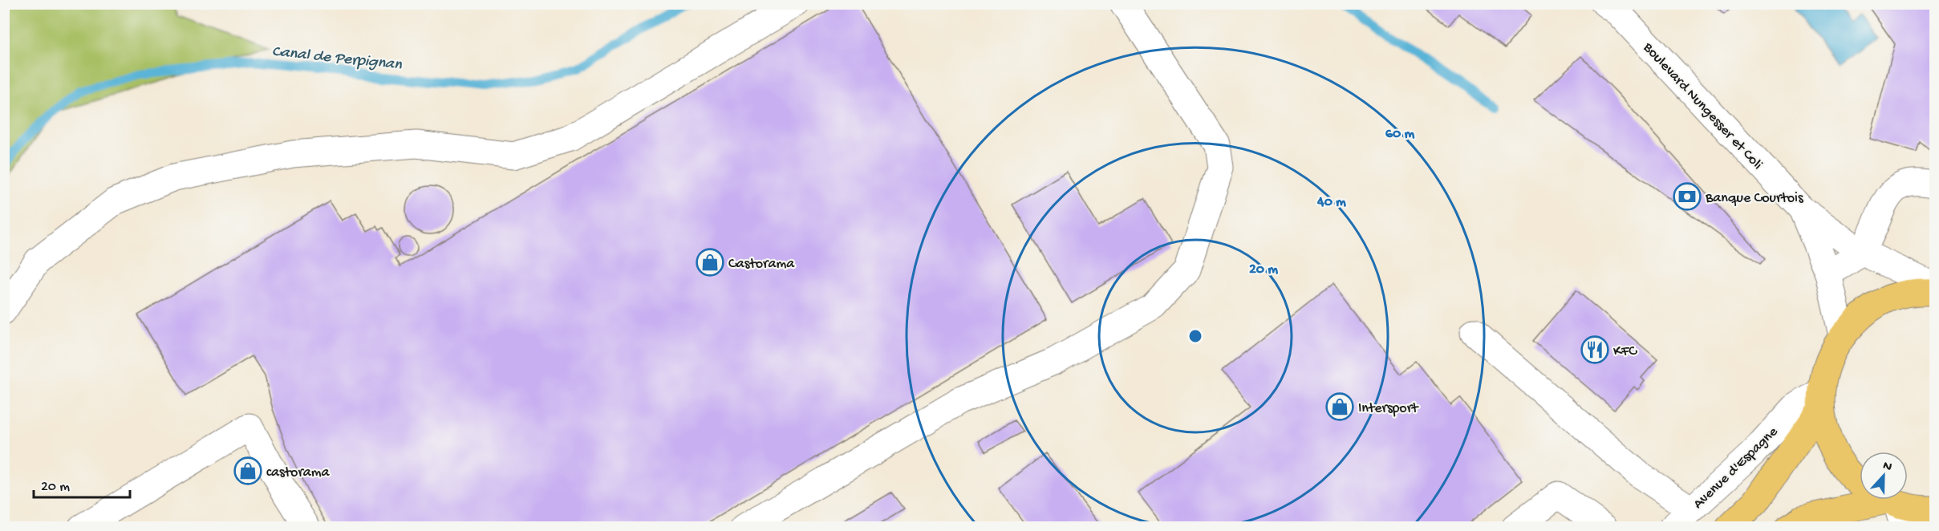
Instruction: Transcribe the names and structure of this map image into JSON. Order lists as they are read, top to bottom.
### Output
{
  "streets": {
    "main road": ["Avenue d'Espagne"],
    "street": ["Boulevard Nungesser et Coli"]
  },
  "water": ["Canal de Perpignan"],
  "places": {
    "bank": ["Banque Courtois"],
    "shop": ["Castorama", "Intersport", "castorama"],
    "restaurant": ["KFC"]
  },
  "scale_bar": "20 m",
  "north": "top",
  "rings": ["60 m", "40 m", "20 m"]
}
